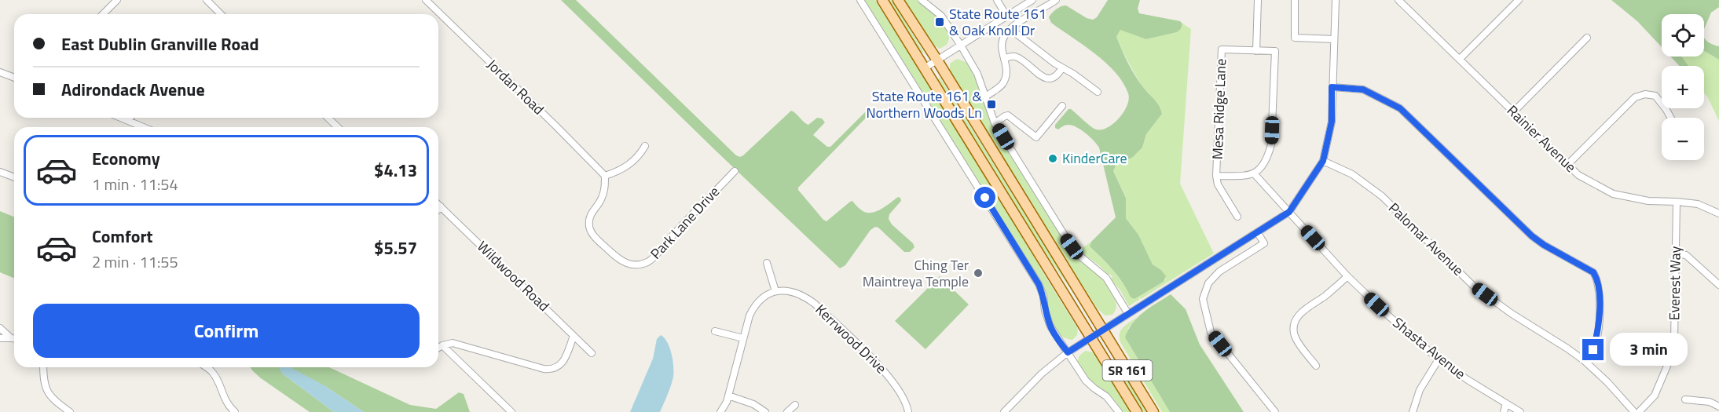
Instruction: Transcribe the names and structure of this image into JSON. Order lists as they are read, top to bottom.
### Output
{
  "streets": {
    "main road": ["SR 161"],
    "street": [
      "Jordan Road",
      "Mesa Ridge Lane",
      "Rainier Avenue",
      "Park Lane Drive",
      "Palomar Avenue",
      "Wildwood Road",
      "Everest Way",
      "Kerrwood Drive",
      "Shasta Avenue"
    ]
  },
  "crossings": [
    ["Jordan Road", "Park Lane Drive"],
    ["Mesa Ridge Lane", "Shasta Avenue"],
    ["Rainier Avenue", "Everest Way"]
  ],
  "places": {
    "transit": ["State Route 161 & Oak Knoll Dr", "State Route 161 & Northern Woods Ln"],
    "other": ["KinderCare", "Ching Ter Maintreya Temple"]
  },
  "page": {
    "map_buttons": ["+", "−"],
    "banner": ["East Dublin Granville Road", "Adirondack Avenue"],
    "list": [
      {
        "name": "Economy",
        "note": "1 min · 11:54",
        "value": "$4.13"
      },
      {
        "name": "Comfort",
        "note": "2 min · 11:55",
        "value": "$5.57"
      }
    ],
    "buttons": "Confirm",
    "bubble": "3 min"
  }
}
